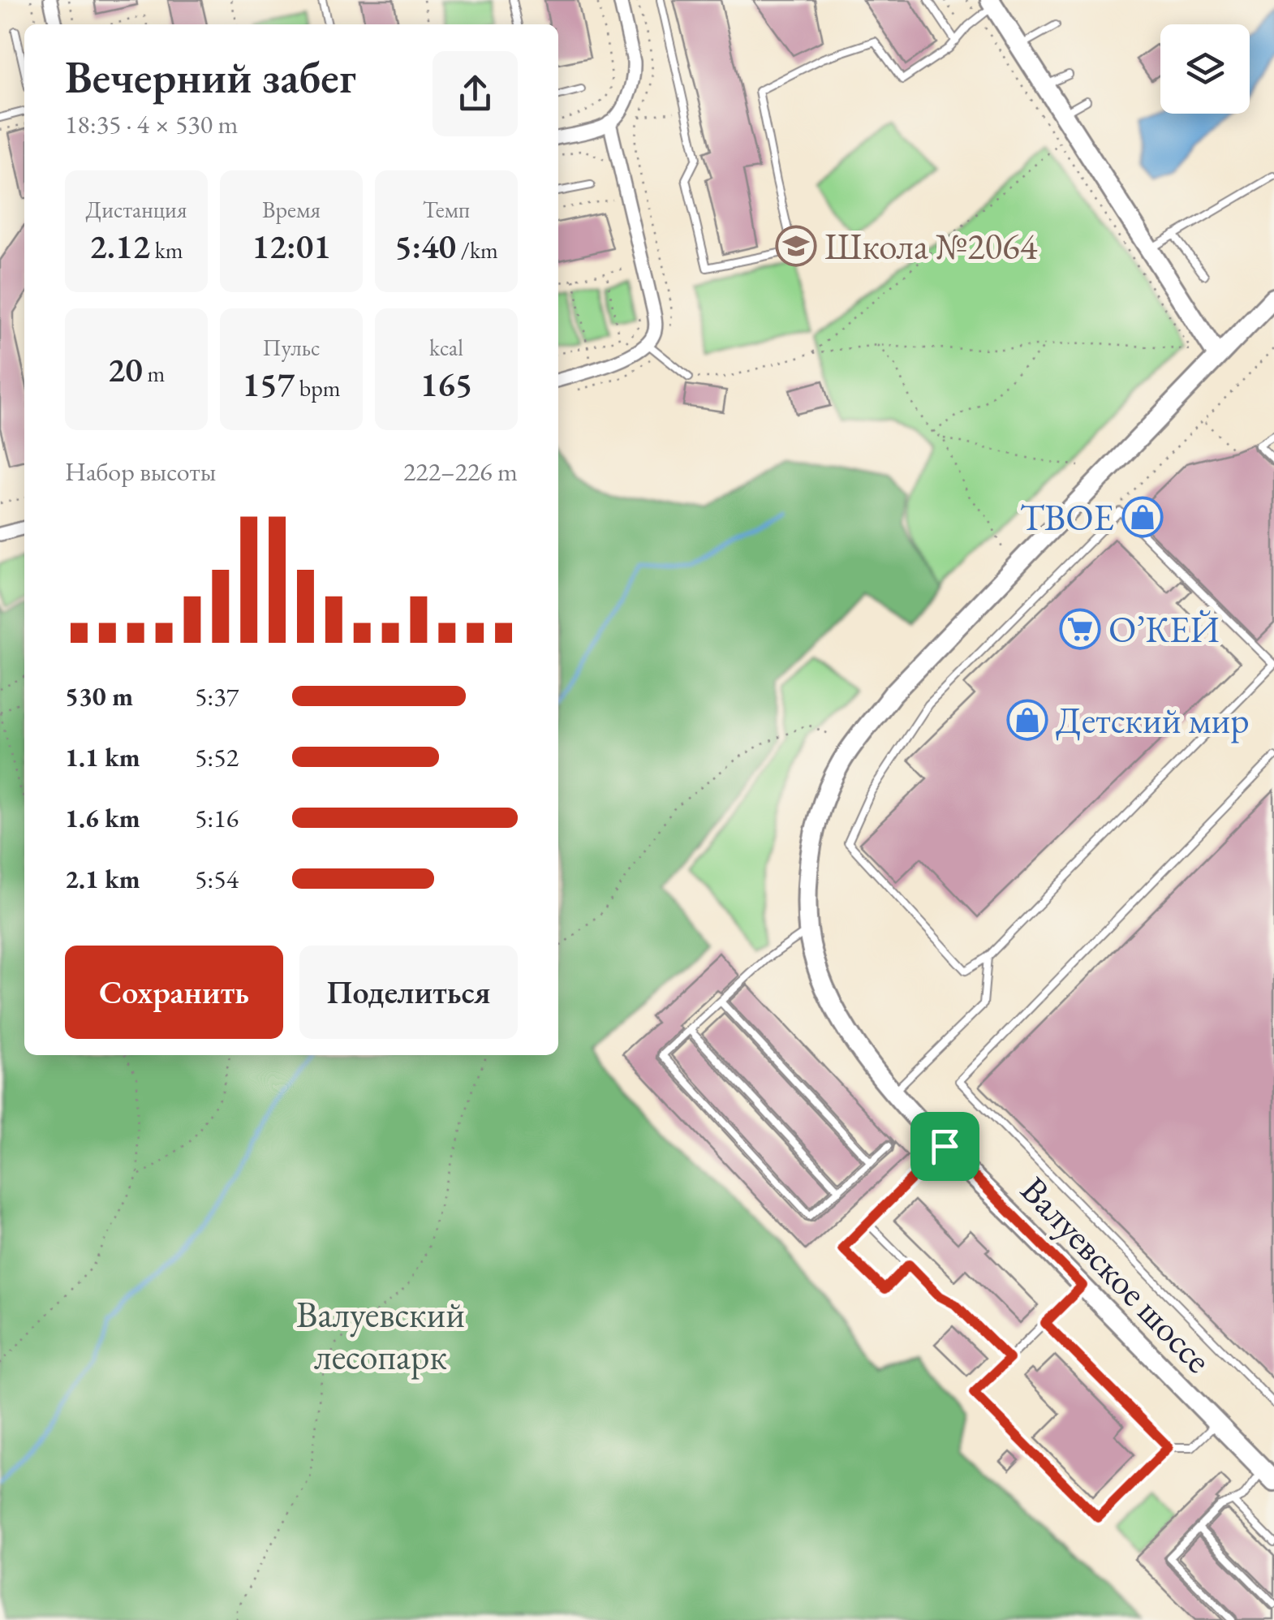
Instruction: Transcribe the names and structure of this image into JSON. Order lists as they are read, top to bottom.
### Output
{
  "streets": {
    "main road": ["Валуевское шоссе"]
  },
  "parks": ["Валуевский лесопарк"],
  "places": {
    "school or university": ["Школа №2064"],
    "shop": ["ТВОЕ", "Детский мир"],
    "supermarket": ["О’КЕЙ"]
  },
  "page": {
    "heading": ["Вечерний забег", "18:35 · 4 × 530 m"],
    "stats": [
      ["Дистанция", "2.12 km"],
      ["Время", "12:01"],
      ["Темп", "5:40 /km"],
      ["20 m"],
      ["Пульс", "157 bpm"],
      ["kcal", "165"]
    ],
    "chart": ["Набор высоты", "222–226 m"],
    "list": [
      {
        "name": "530 m",
        "note": "5:37"
      },
      {
        "name": "1.1 km",
        "note": "5:52"
      },
      {
        "name": "1.6 km",
        "note": "5:16"
      },
      {
        "name": "2.1 km",
        "note": "5:54"
      }
    ],
    "buttons": ["Сохранить", "Поделиться"]
  }
}
